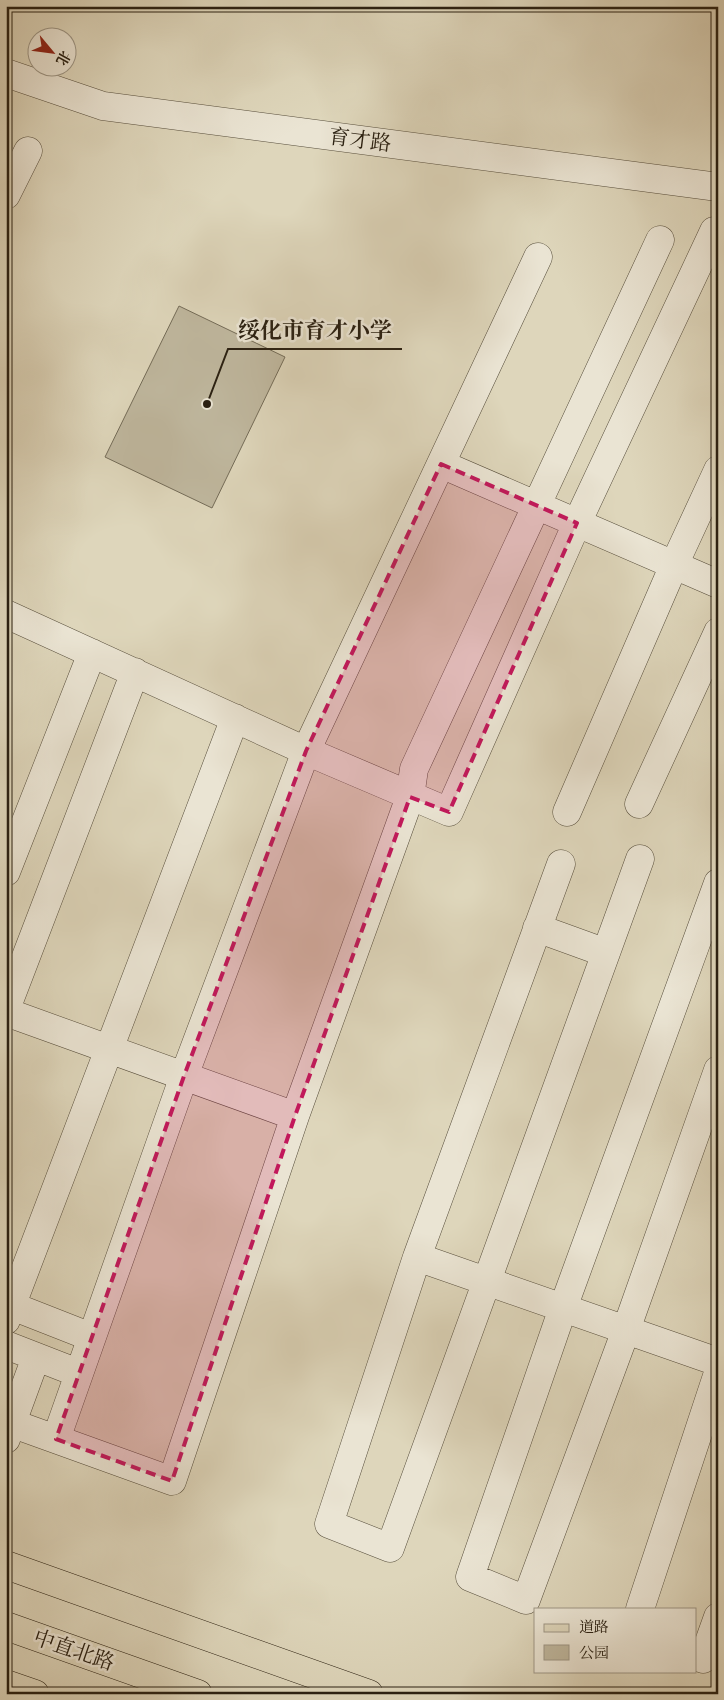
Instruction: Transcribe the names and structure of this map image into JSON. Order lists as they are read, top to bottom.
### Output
{
  "streets": {
    "main road": ["中直北路"],
    "street": ["育才路"]
  },
  "places": ["绥化市育才小学"],
  "legend": ["道路", "公园"],
  "north": "bottom right"
}
